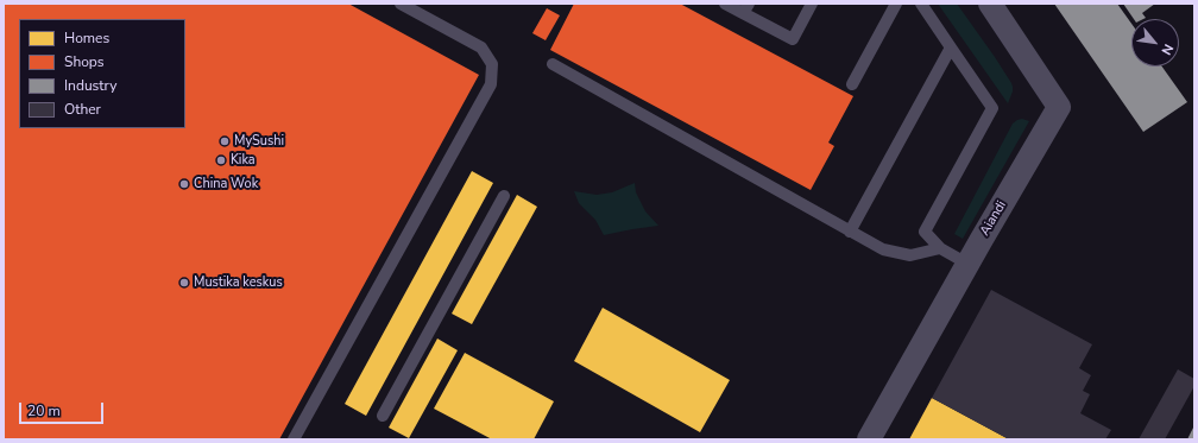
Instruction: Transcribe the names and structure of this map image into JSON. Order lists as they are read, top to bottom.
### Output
{
  "streets": {
    "street": ["Aiandi"]
  },
  "places": [
    "MySushi",
    "Kika",
    "China Wok",
    "Mustika keskus"
  ],
  "legend": [
    "Homes",
    "Shops",
    "Industry",
    "Other"
  ],
  "scale_bar": "20 m",
  "north": "bottom right"
}
